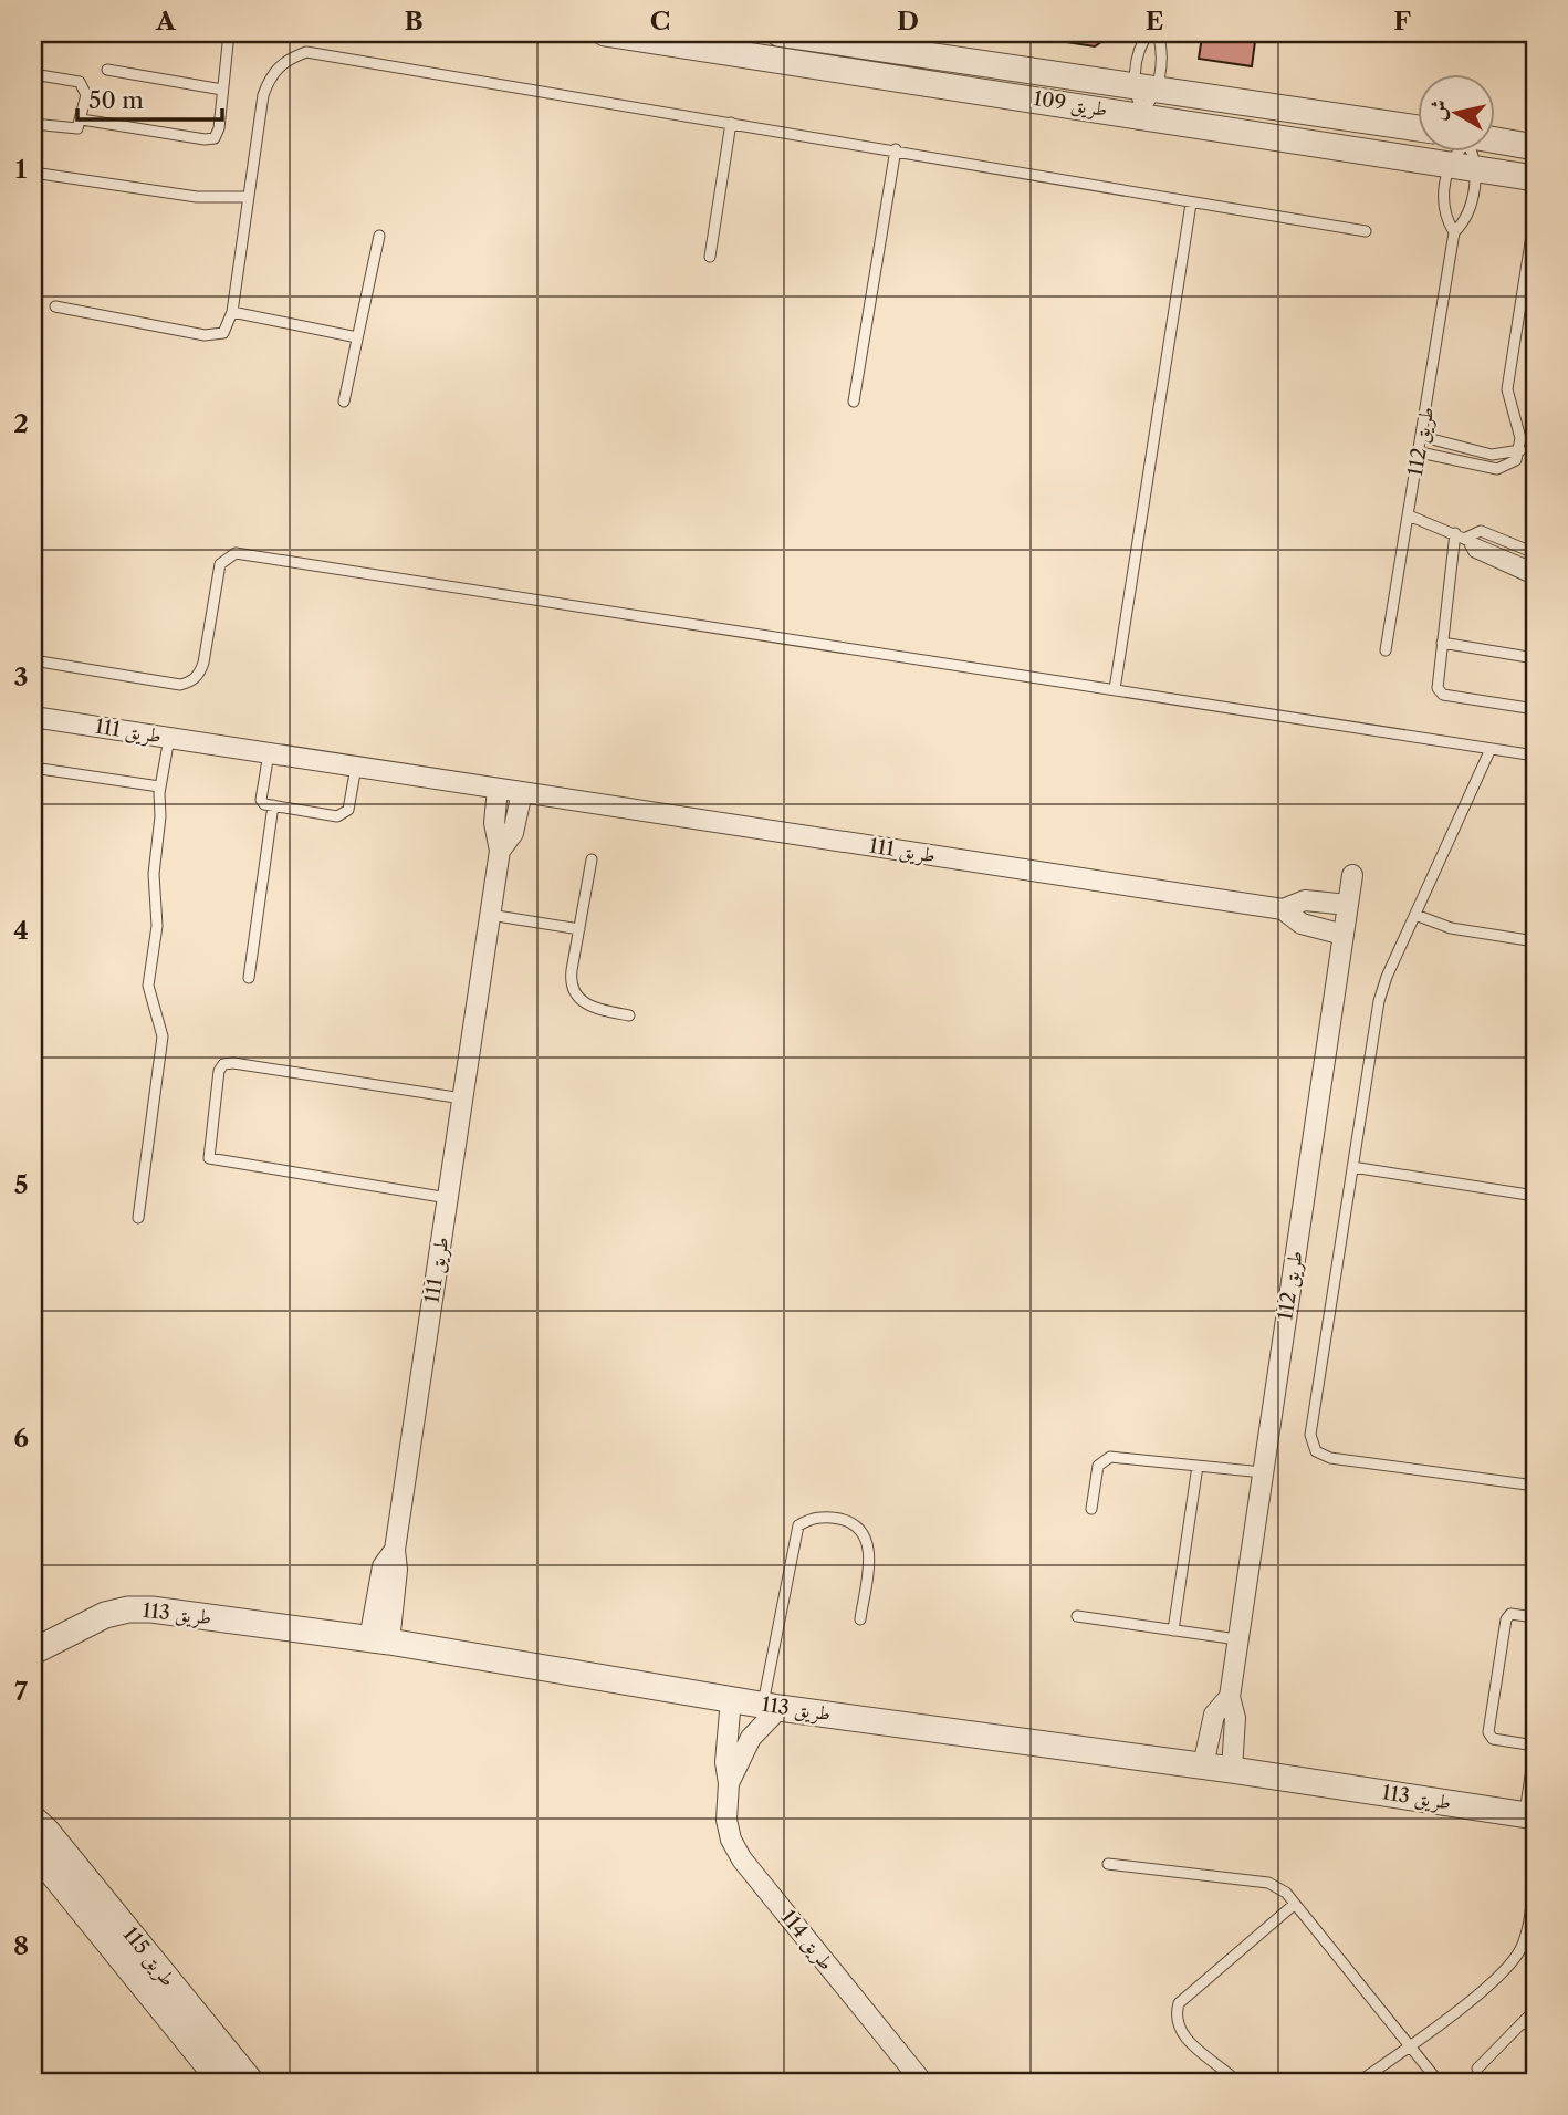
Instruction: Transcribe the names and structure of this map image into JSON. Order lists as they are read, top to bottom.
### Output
{
  "streets": {
    "street": [
      "طريق 109",
      "طريق 112",
      "طريق 111",
      "طريق 113",
      "طريق 114",
      "طريق 115"
    ]
  },
  "crossings": [
    ["طريق 109", "طريق 112"],
    ["طريق 112", "طريق 111"],
    ["طريق 112", "طريق 113"],
    ["طريق 111", "طريق 113"],
    ["طريق 113", "طريق 114"]
  ],
  "scale_bar": "50 m",
  "north": "left",
  "grid": {
    "columns": [
      "A",
      "B",
      "C",
      "D",
      "E",
      "F"
    ],
    "rows": [
      "1",
      "2",
      "3",
      "4",
      "5",
      "6",
      "7",
      "8"
    ]
  }
}
